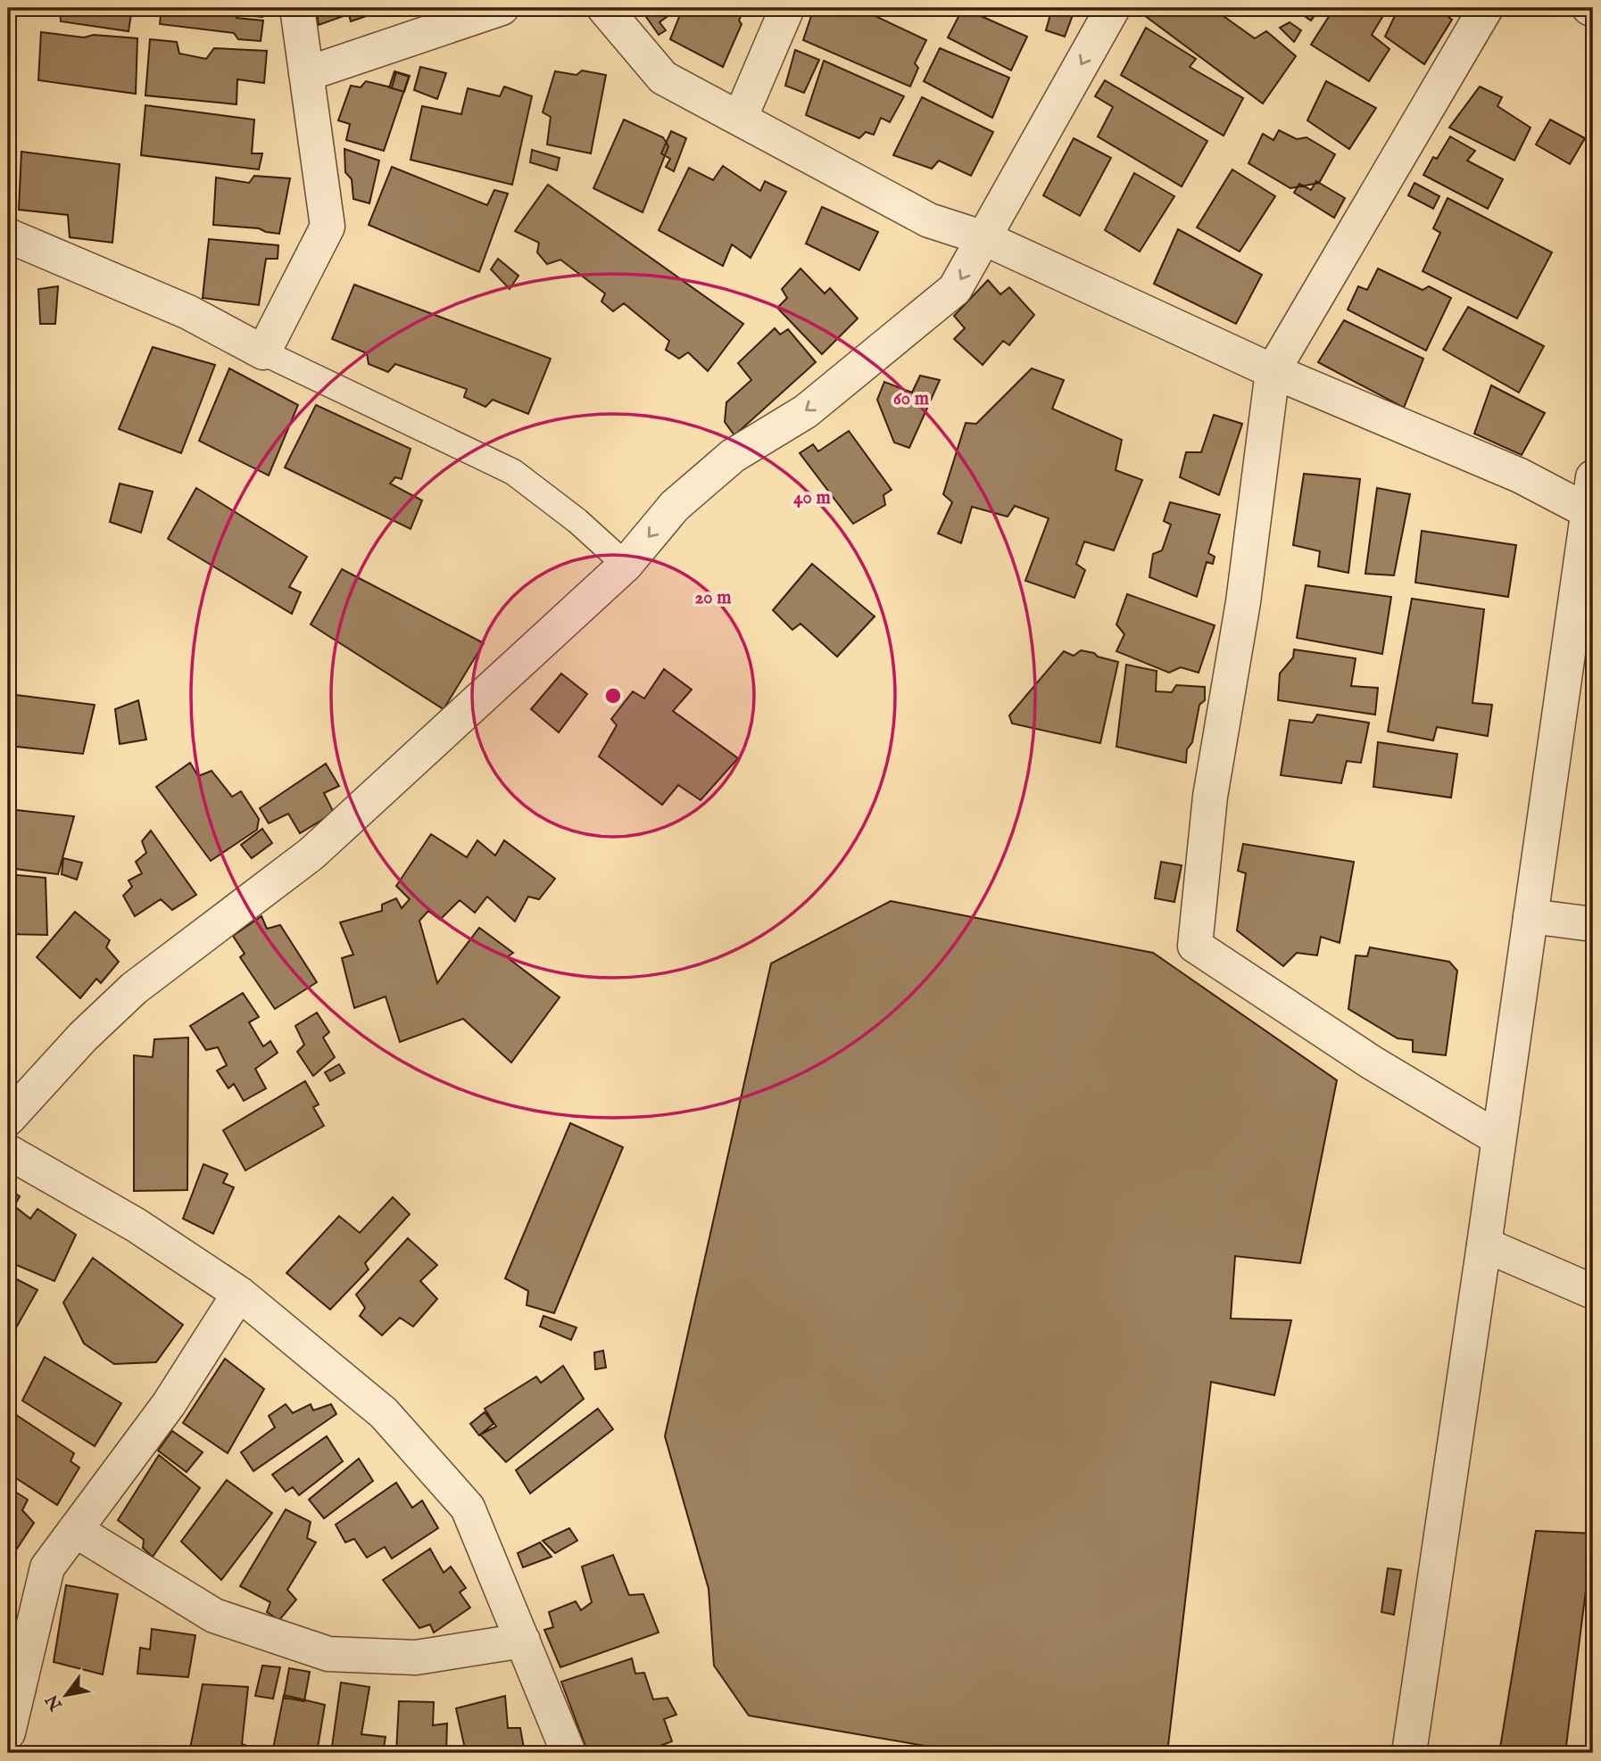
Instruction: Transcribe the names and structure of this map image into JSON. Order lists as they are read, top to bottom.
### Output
{
  "north": "bottom left",
  "rings": ["60 m", "40 m", "20 m"]
}
